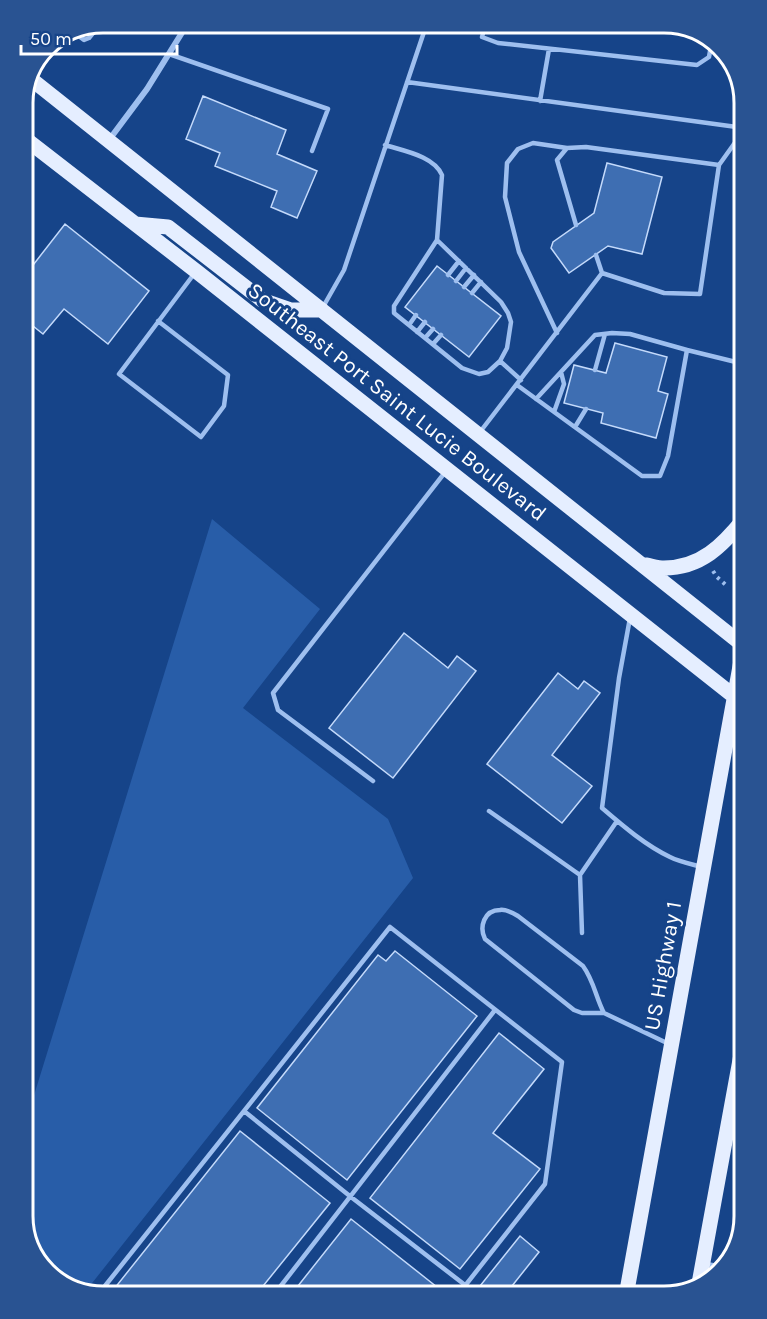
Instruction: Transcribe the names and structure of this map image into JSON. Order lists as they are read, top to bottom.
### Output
{
  "streets": {
    "main road": ["Southeast Port Saint Lucie Boulevard", "US Highway 1"]
  },
  "scale_bar": "50 m"
}
